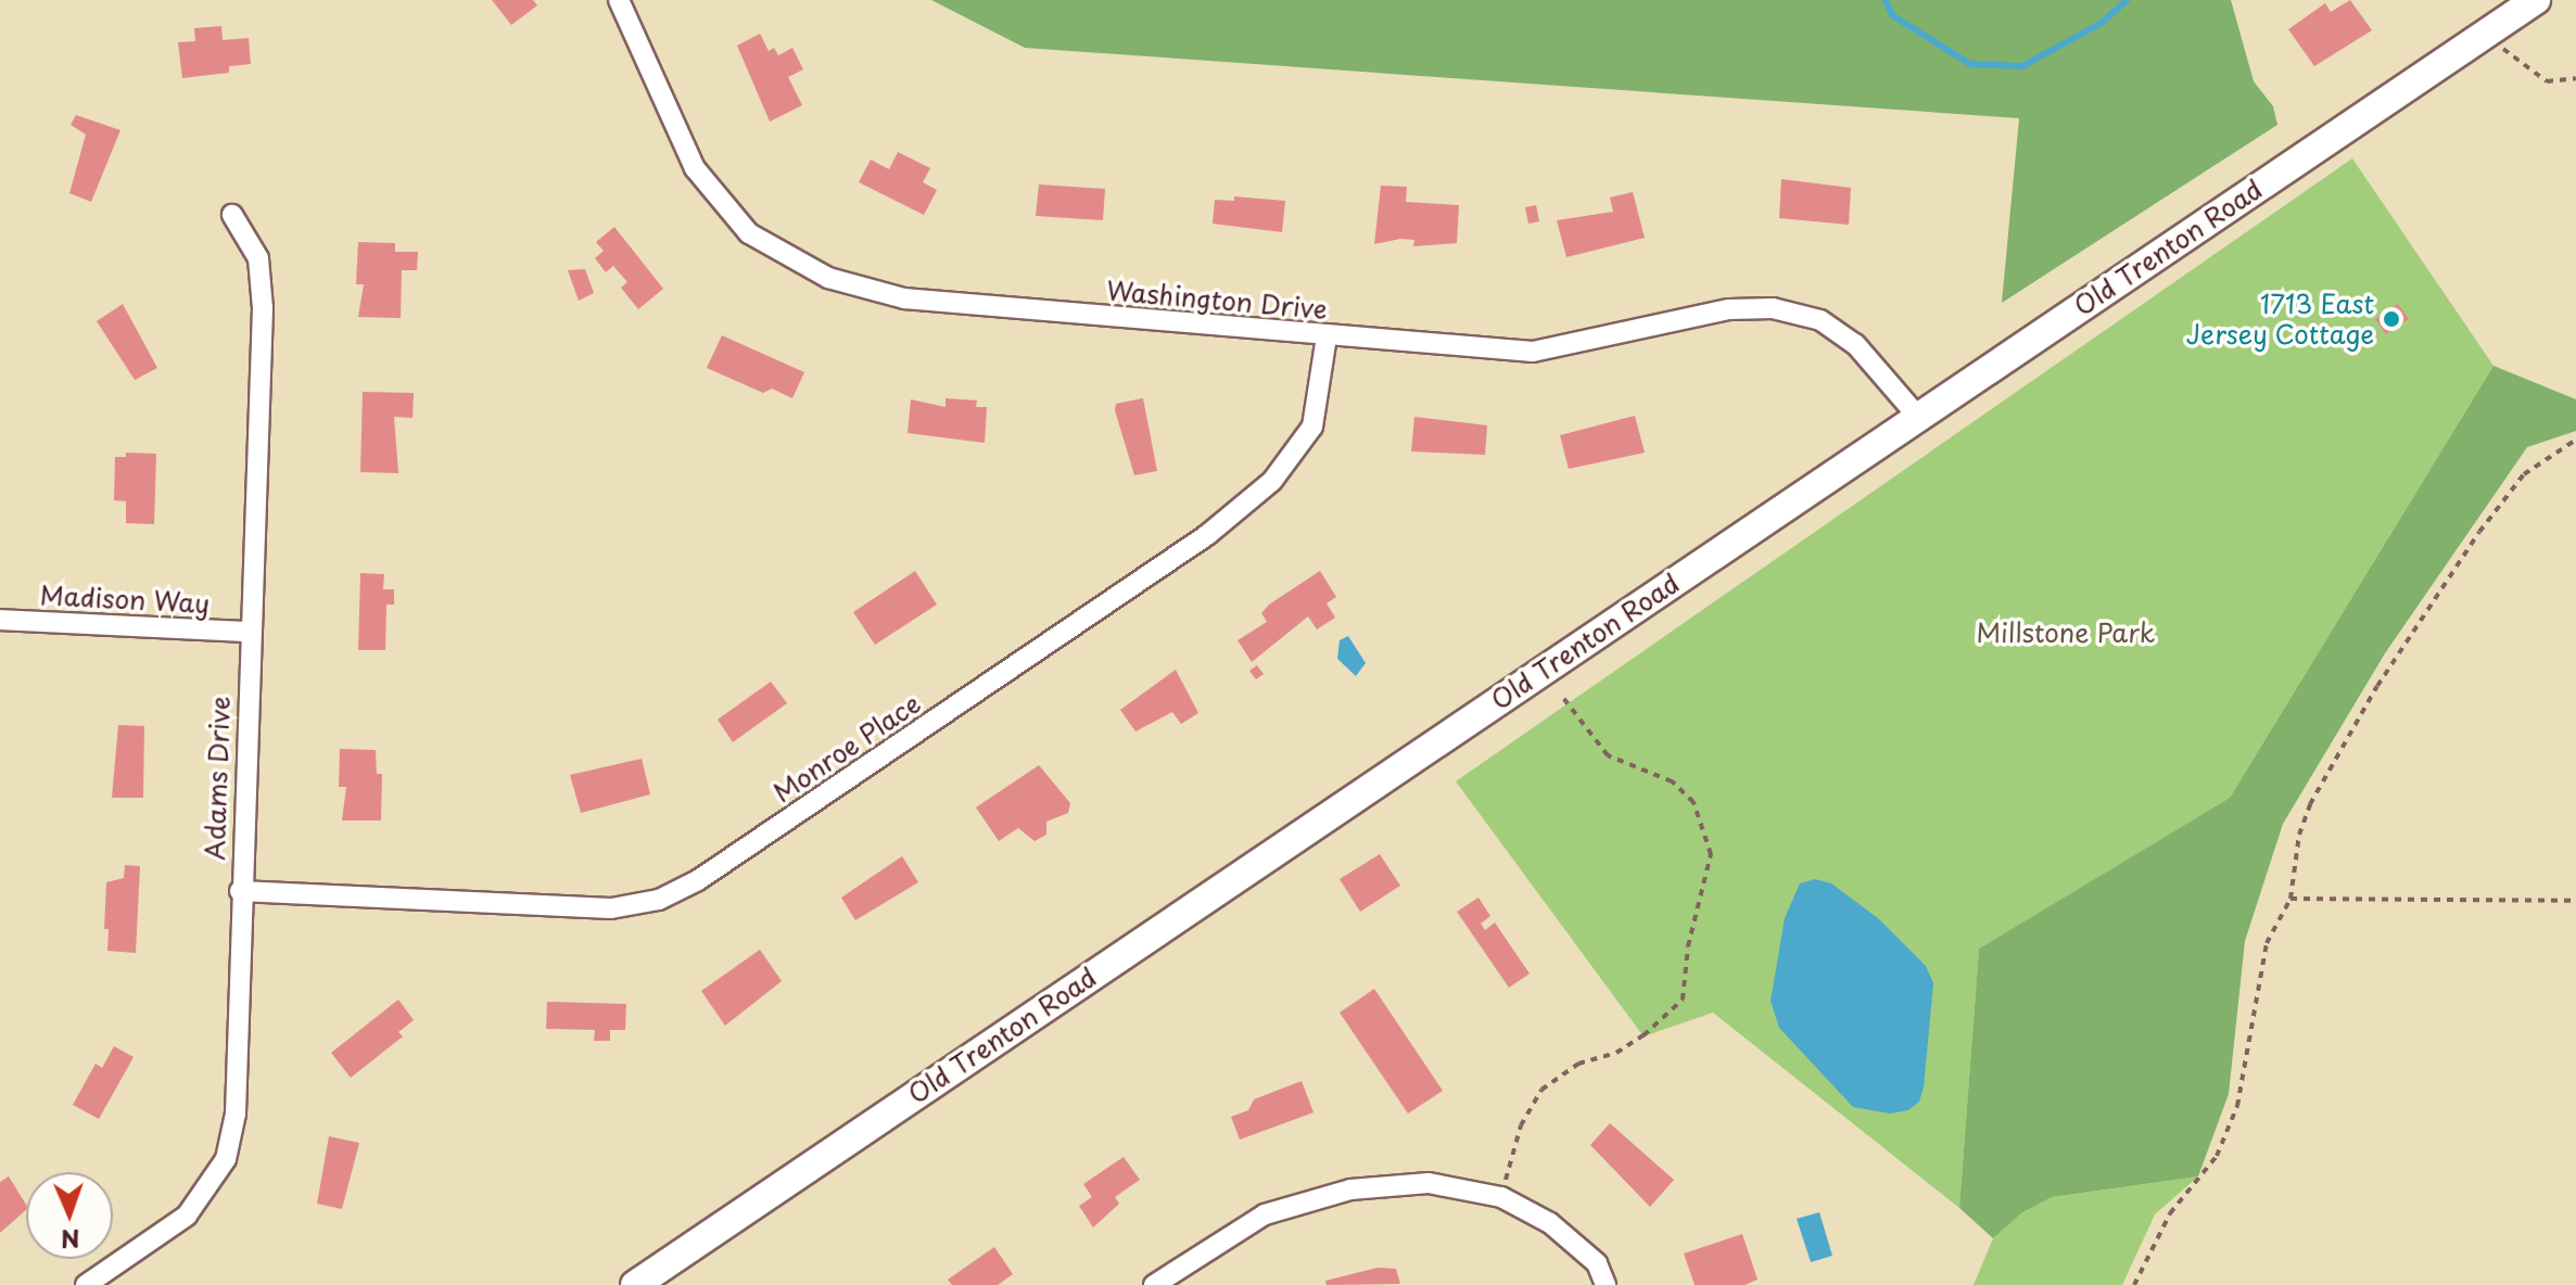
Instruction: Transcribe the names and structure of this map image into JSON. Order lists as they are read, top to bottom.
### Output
{
  "streets": {
    "main road": ["Old Trenton Road"],
    "street": [
      "Washington Drive",
      "Madison Way",
      "Monroe Place",
      "Adams Drive"
    ]
  },
  "crossings": [
    ["Old Trenton Road", "Washington Drive"],
    ["Washington Drive", "Monroe Place"],
    ["Madison Way", "Adams Drive"],
    ["Monroe Place", "Adams Drive"]
  ],
  "parks": ["Millstone Park"],
  "places": ["1713 East Jersey Cottage"],
  "north": "bottom"
}
